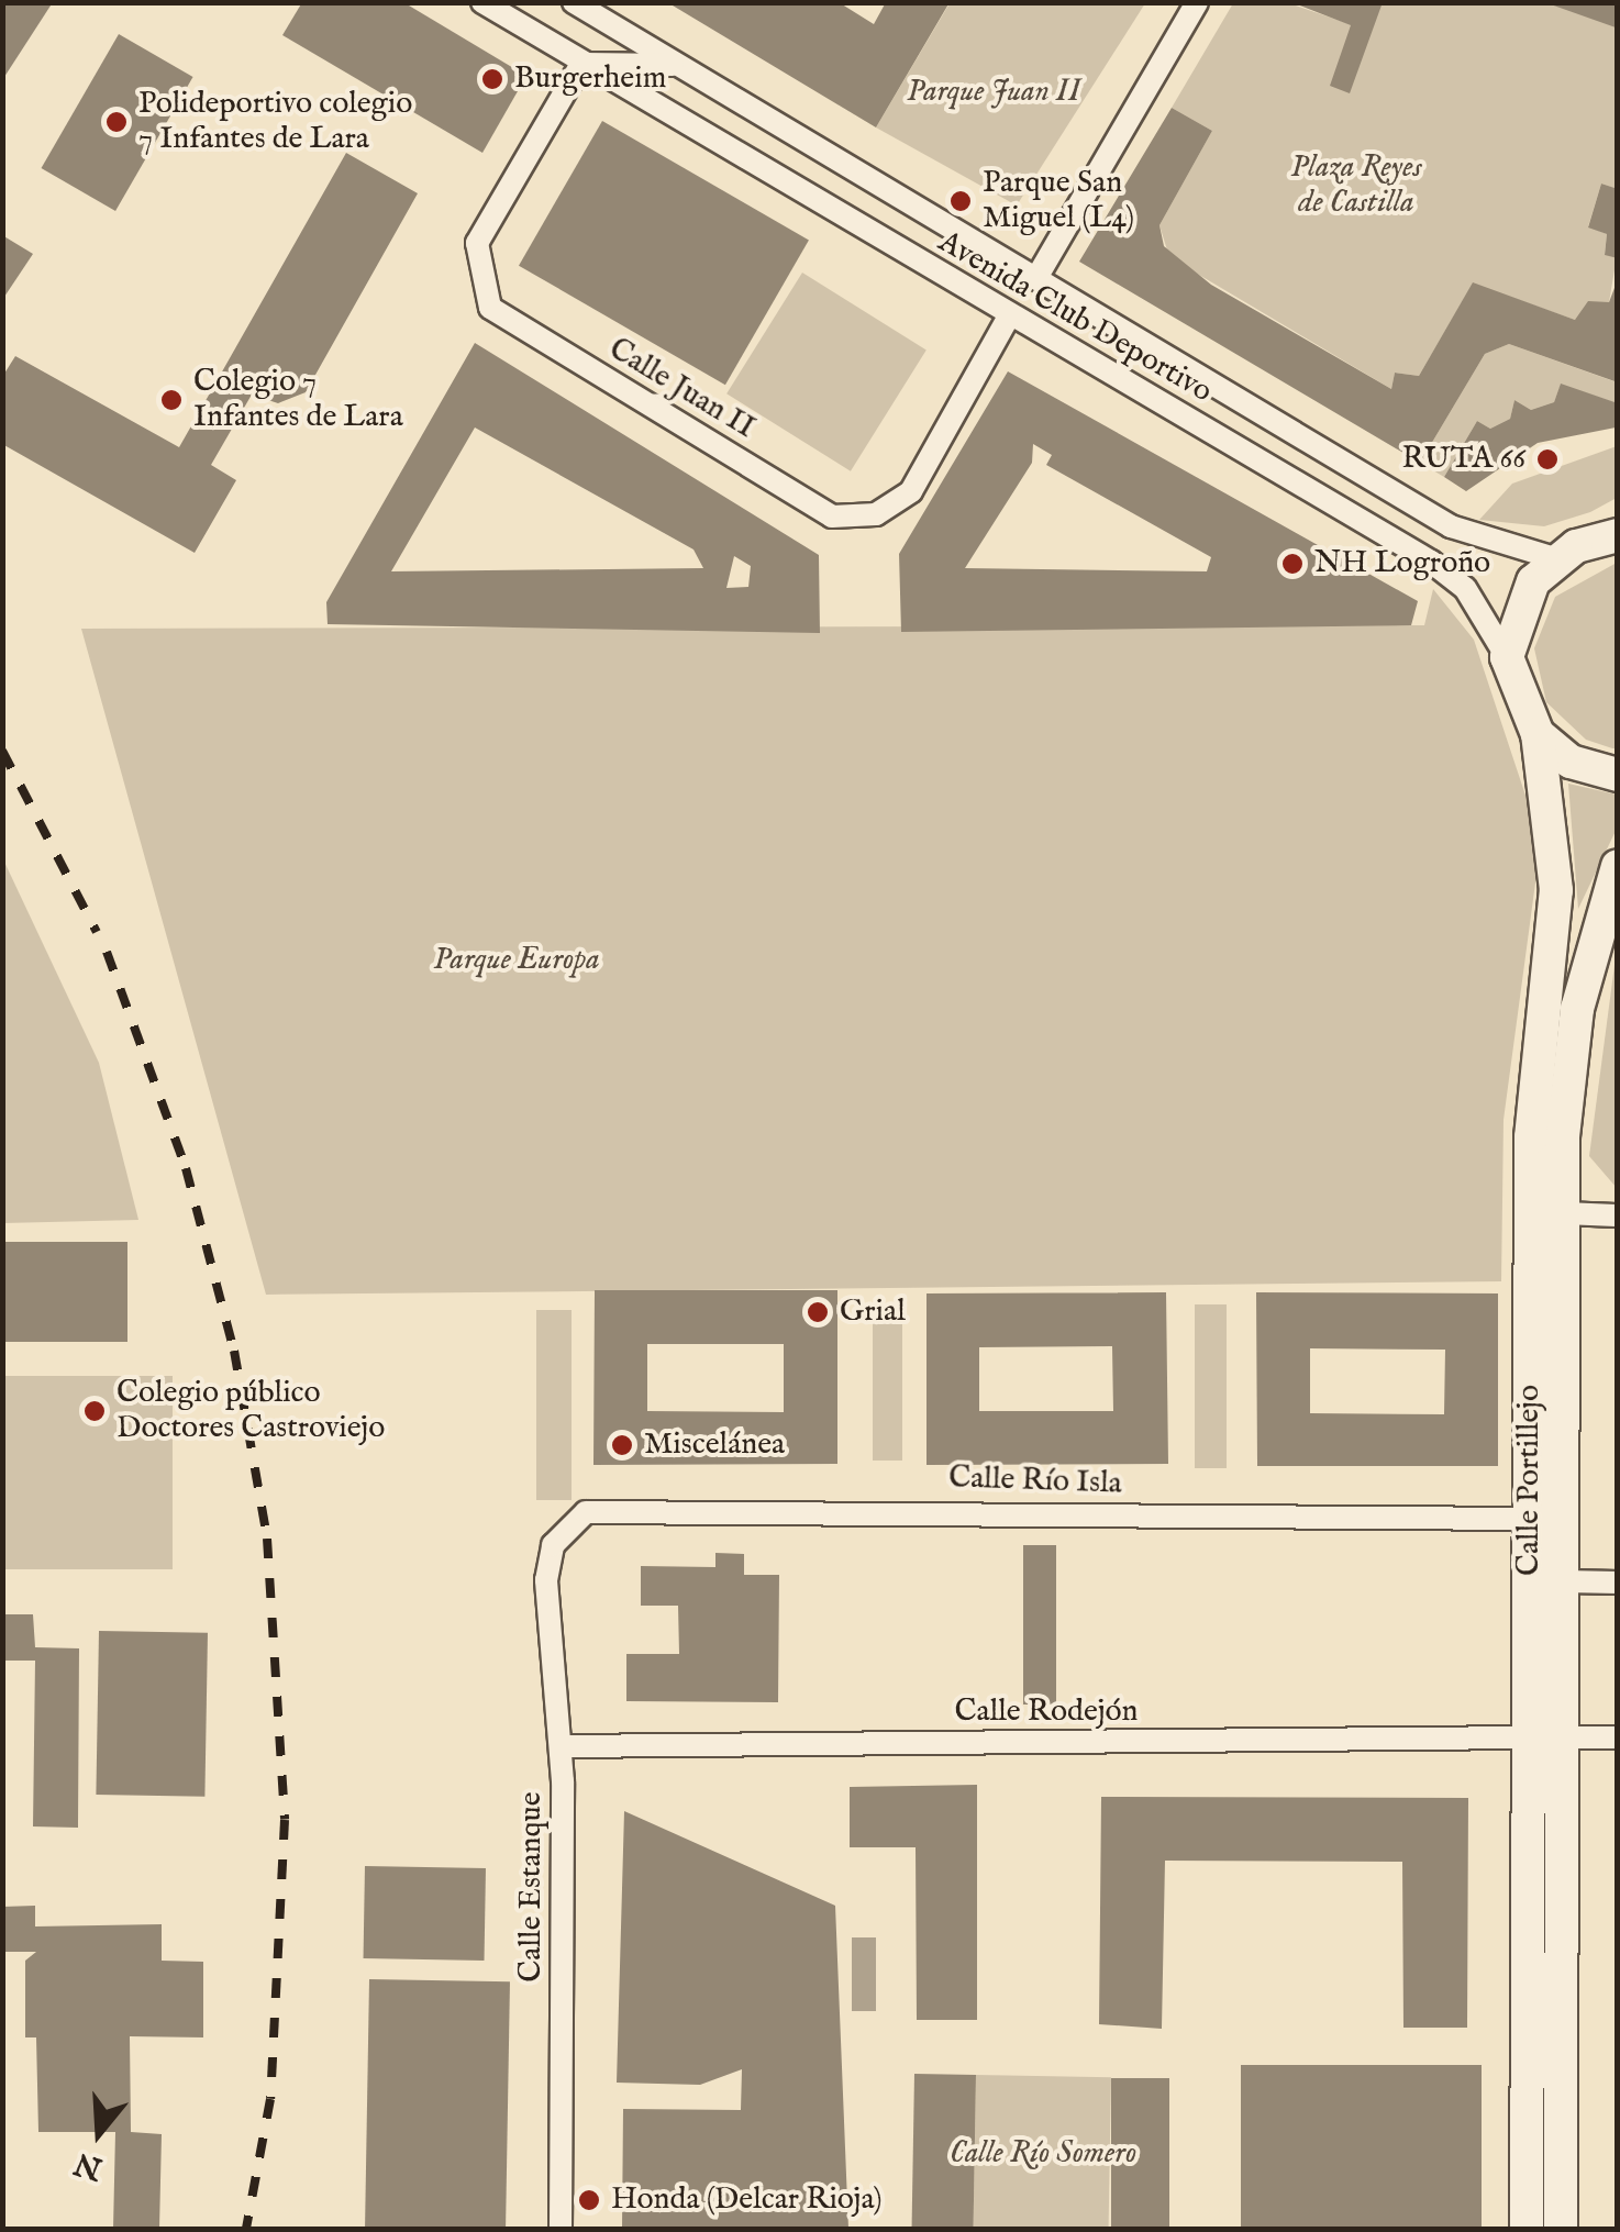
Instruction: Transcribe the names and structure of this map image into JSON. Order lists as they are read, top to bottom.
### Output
{
  "streets": {
    "main road": ["Calle Portillejo"],
    "street": [
      "Avenida Club Deportivo",
      "Calle Juan II",
      "Calle Río Isla",
      "Calle Rodejón",
      "Calle Estanque"
    ]
  },
  "crossings": [
    ["Avenida Club Deportivo", "Calle Juan II"],
    ["Avenida Club Deportivo", "Calle Portillejo"],
    ["Calle Portillejo", "Calle Río Isla"],
    ["Calle Portillejo", "Calle Rodejón"],
    ["Calle Río Isla", "Calle Estanque"],
    ["Calle Rodejón", "Calle Estanque"]
  ],
  "parks": [
    "Parque Juan II",
    "Plaza Reyes de Castilla",
    "Parque Europa",
    "Calle Río Somero"
  ],
  "places": [
    "Burgerheim",
    "Polideportivo colegio 7 Infantes de Lara",
    "Parque San Miguel (L4)",
    "Colegio 7 Infantes de Lara",
    "RUTA 66",
    "NH Logroño",
    "Grial",
    "Colegio público Doctores Castroviejo",
    "Miscelánea",
    "Honda (Delcar Rioja)"
  ],
  "north": "bottom"
}
